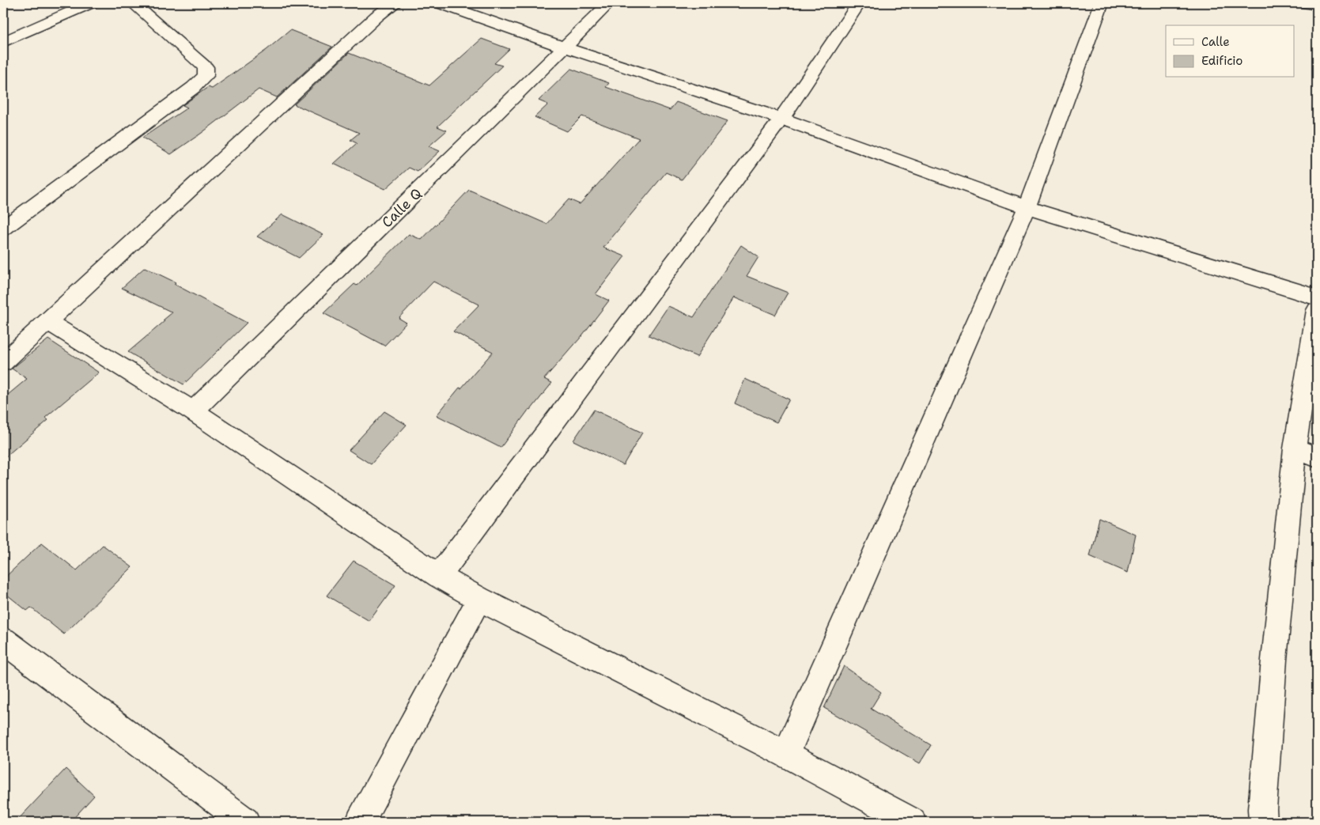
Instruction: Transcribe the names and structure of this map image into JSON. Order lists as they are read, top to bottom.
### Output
{
  "streets": {
    "street": ["Calle Q"]
  },
  "legend": ["Calle", "Edificio"]
}
